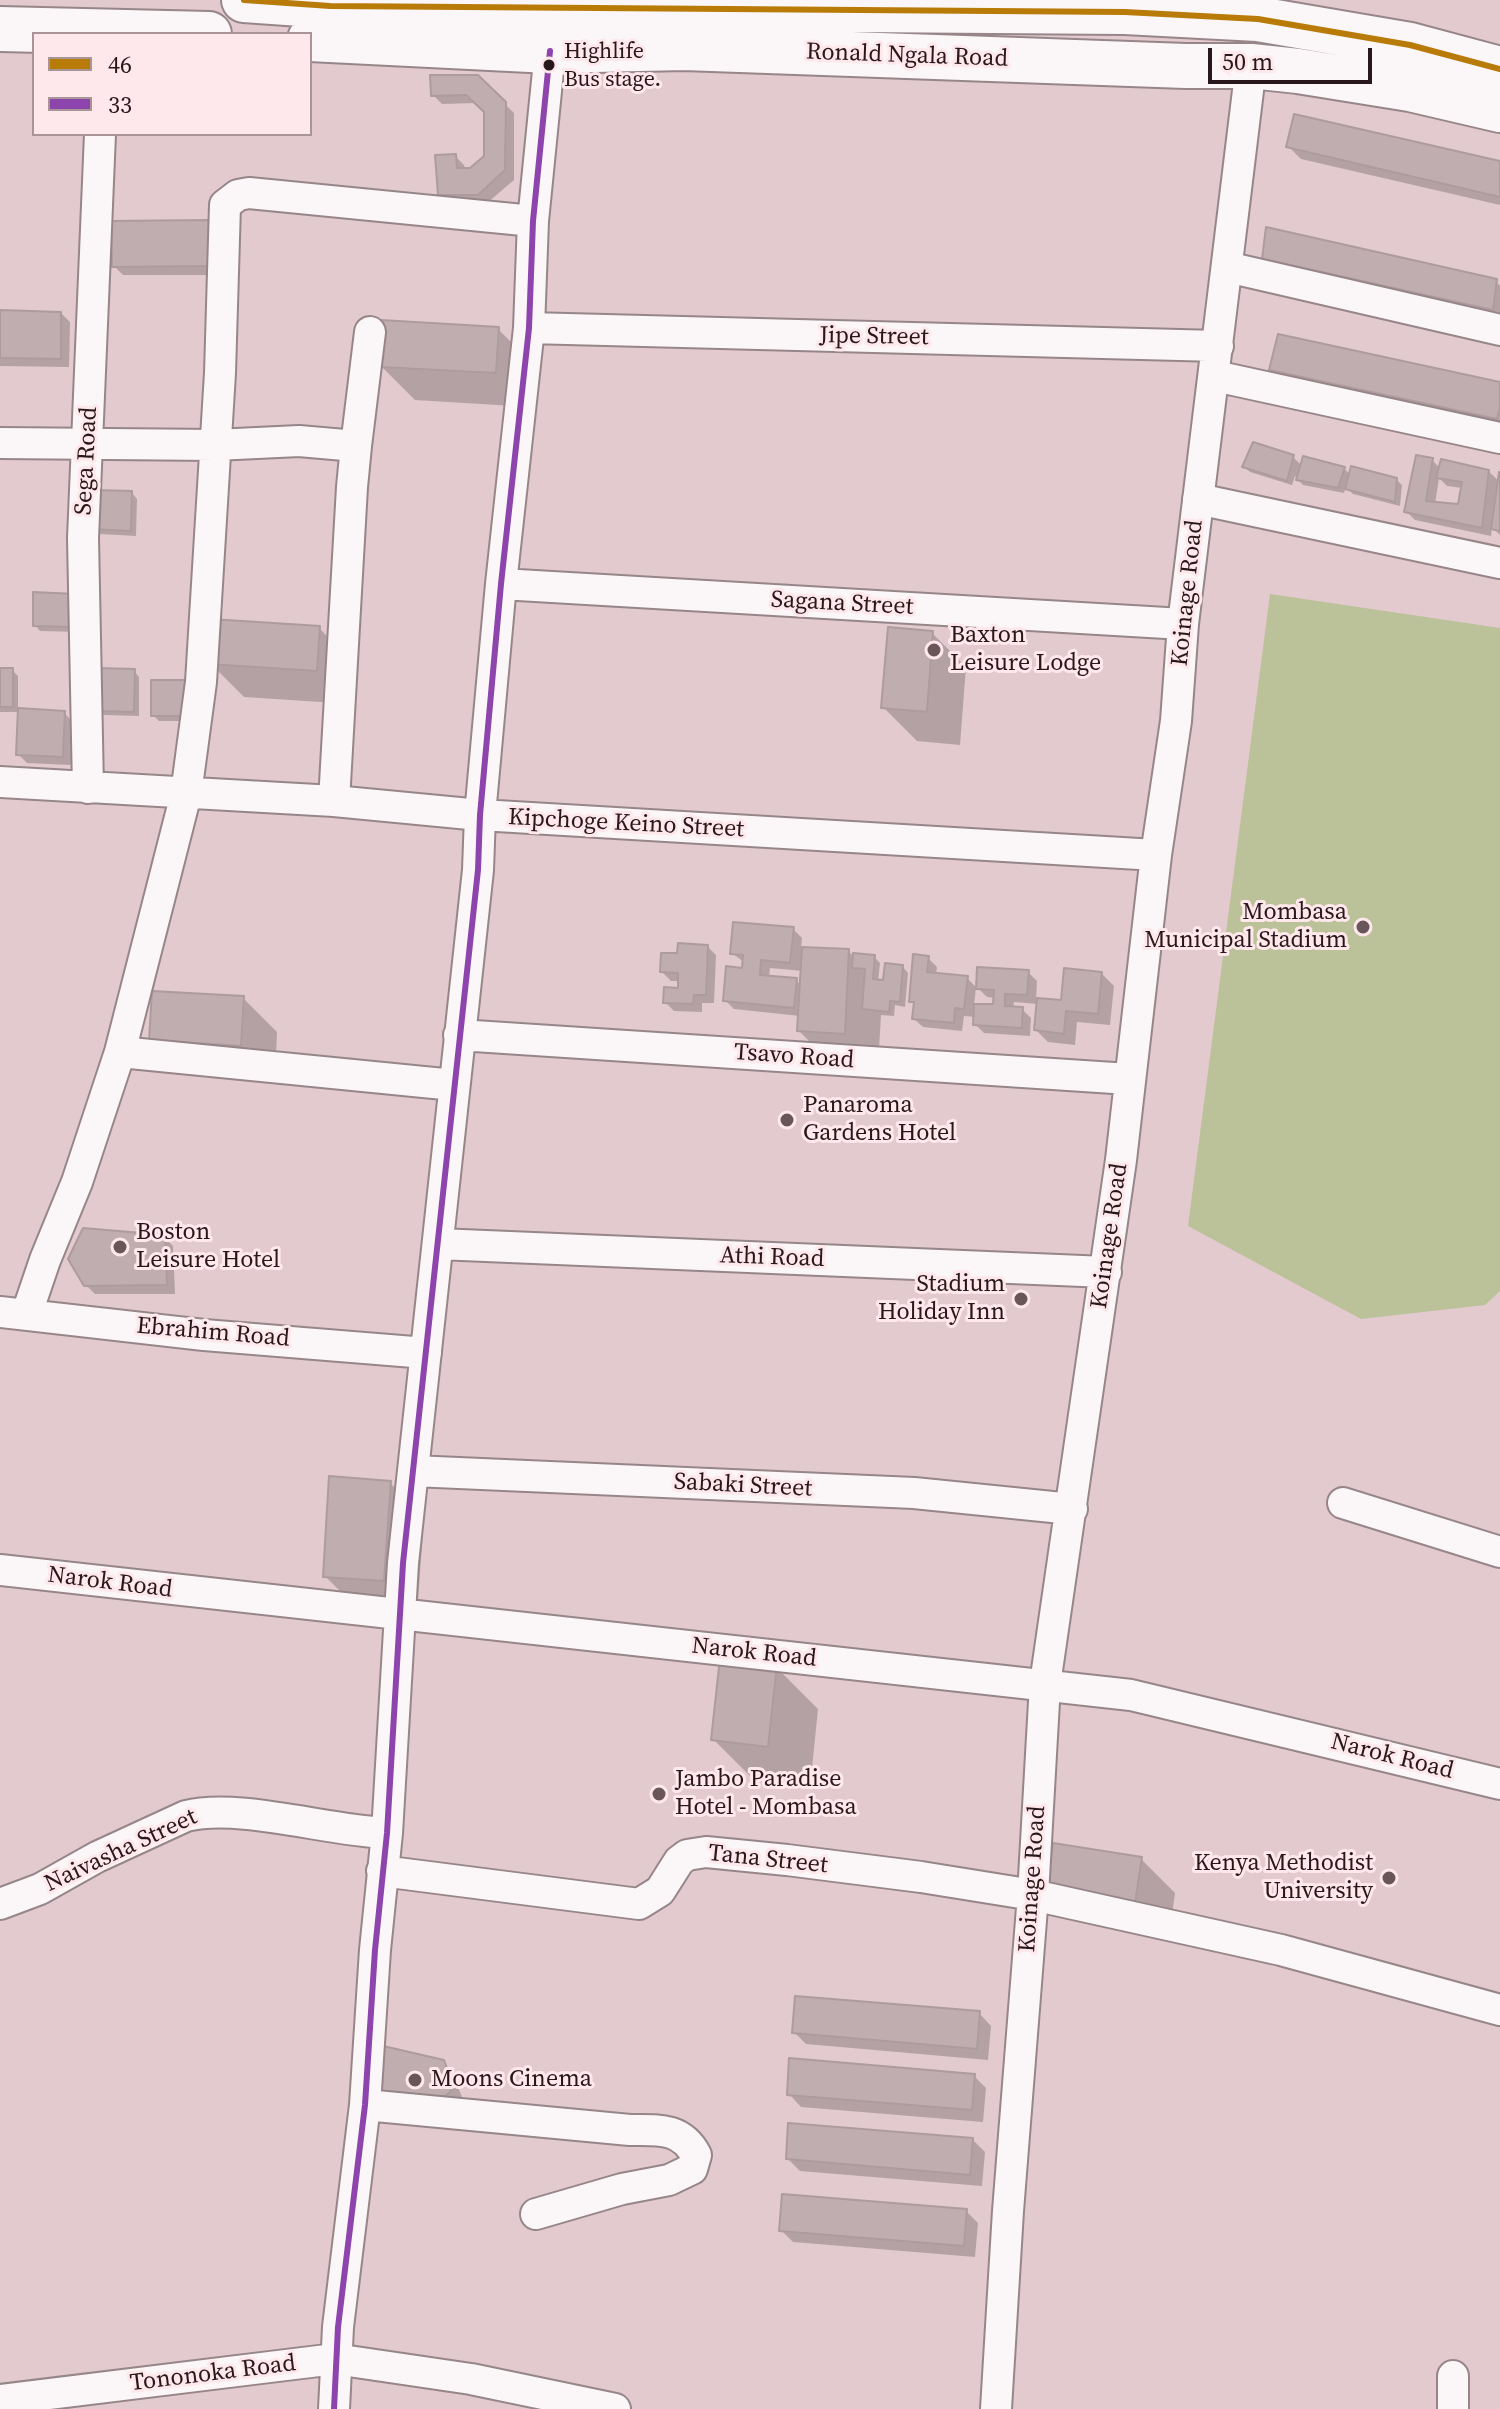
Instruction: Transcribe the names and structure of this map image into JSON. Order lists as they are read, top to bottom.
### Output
{
  "streets": {
    "highway": ["Ronald Ngala Road"],
    "street": [
      "Jipe Street",
      "Sega Road",
      "Koinage Road",
      "Sagana Street",
      "Kipchoge Keino Street",
      "Tsavo Road",
      "Athi Road",
      "Ebrahim Road",
      "Sabaki Street",
      "Narok Road",
      "Naivasha Street",
      "Tana Street",
      "Tononoka Road"
    ]
  },
  "crossings": [
    ["Ronald Ngala Road", "Koinage Road"],
    ["Jipe Street", "Koinage Road"],
    ["Sega Road", "Kipchoge Keino Street"],
    ["Koinage Road", "Sagana Street"],
    ["Koinage Road", "Kipchoge Keino Street"],
    ["Koinage Road", "Tsavo Road"],
    ["Koinage Road", "Athi Road"],
    ["Koinage Road", "Sabaki Street"],
    ["Koinage Road", "Narok Road"],
    ["Koinage Road", "Tana Street"]
  ],
  "places": [
    "Highlife Bus stage.",
    "Baxton Leisure Lodge",
    "Mombasa Municipal Stadium",
    "Panaroma Gardens Hotel",
    "Boston Leisure Hotel",
    "Stadium Holiday Inn",
    "Jambo Paradise Hotel - Mombasa",
    "Kenya Methodist University",
    "Moons Cinema"
  ],
  "lines": ["transit line 46", "transit line 33"],
  "legend": ["46", "33"],
  "scale_bar": "50 m"
}
